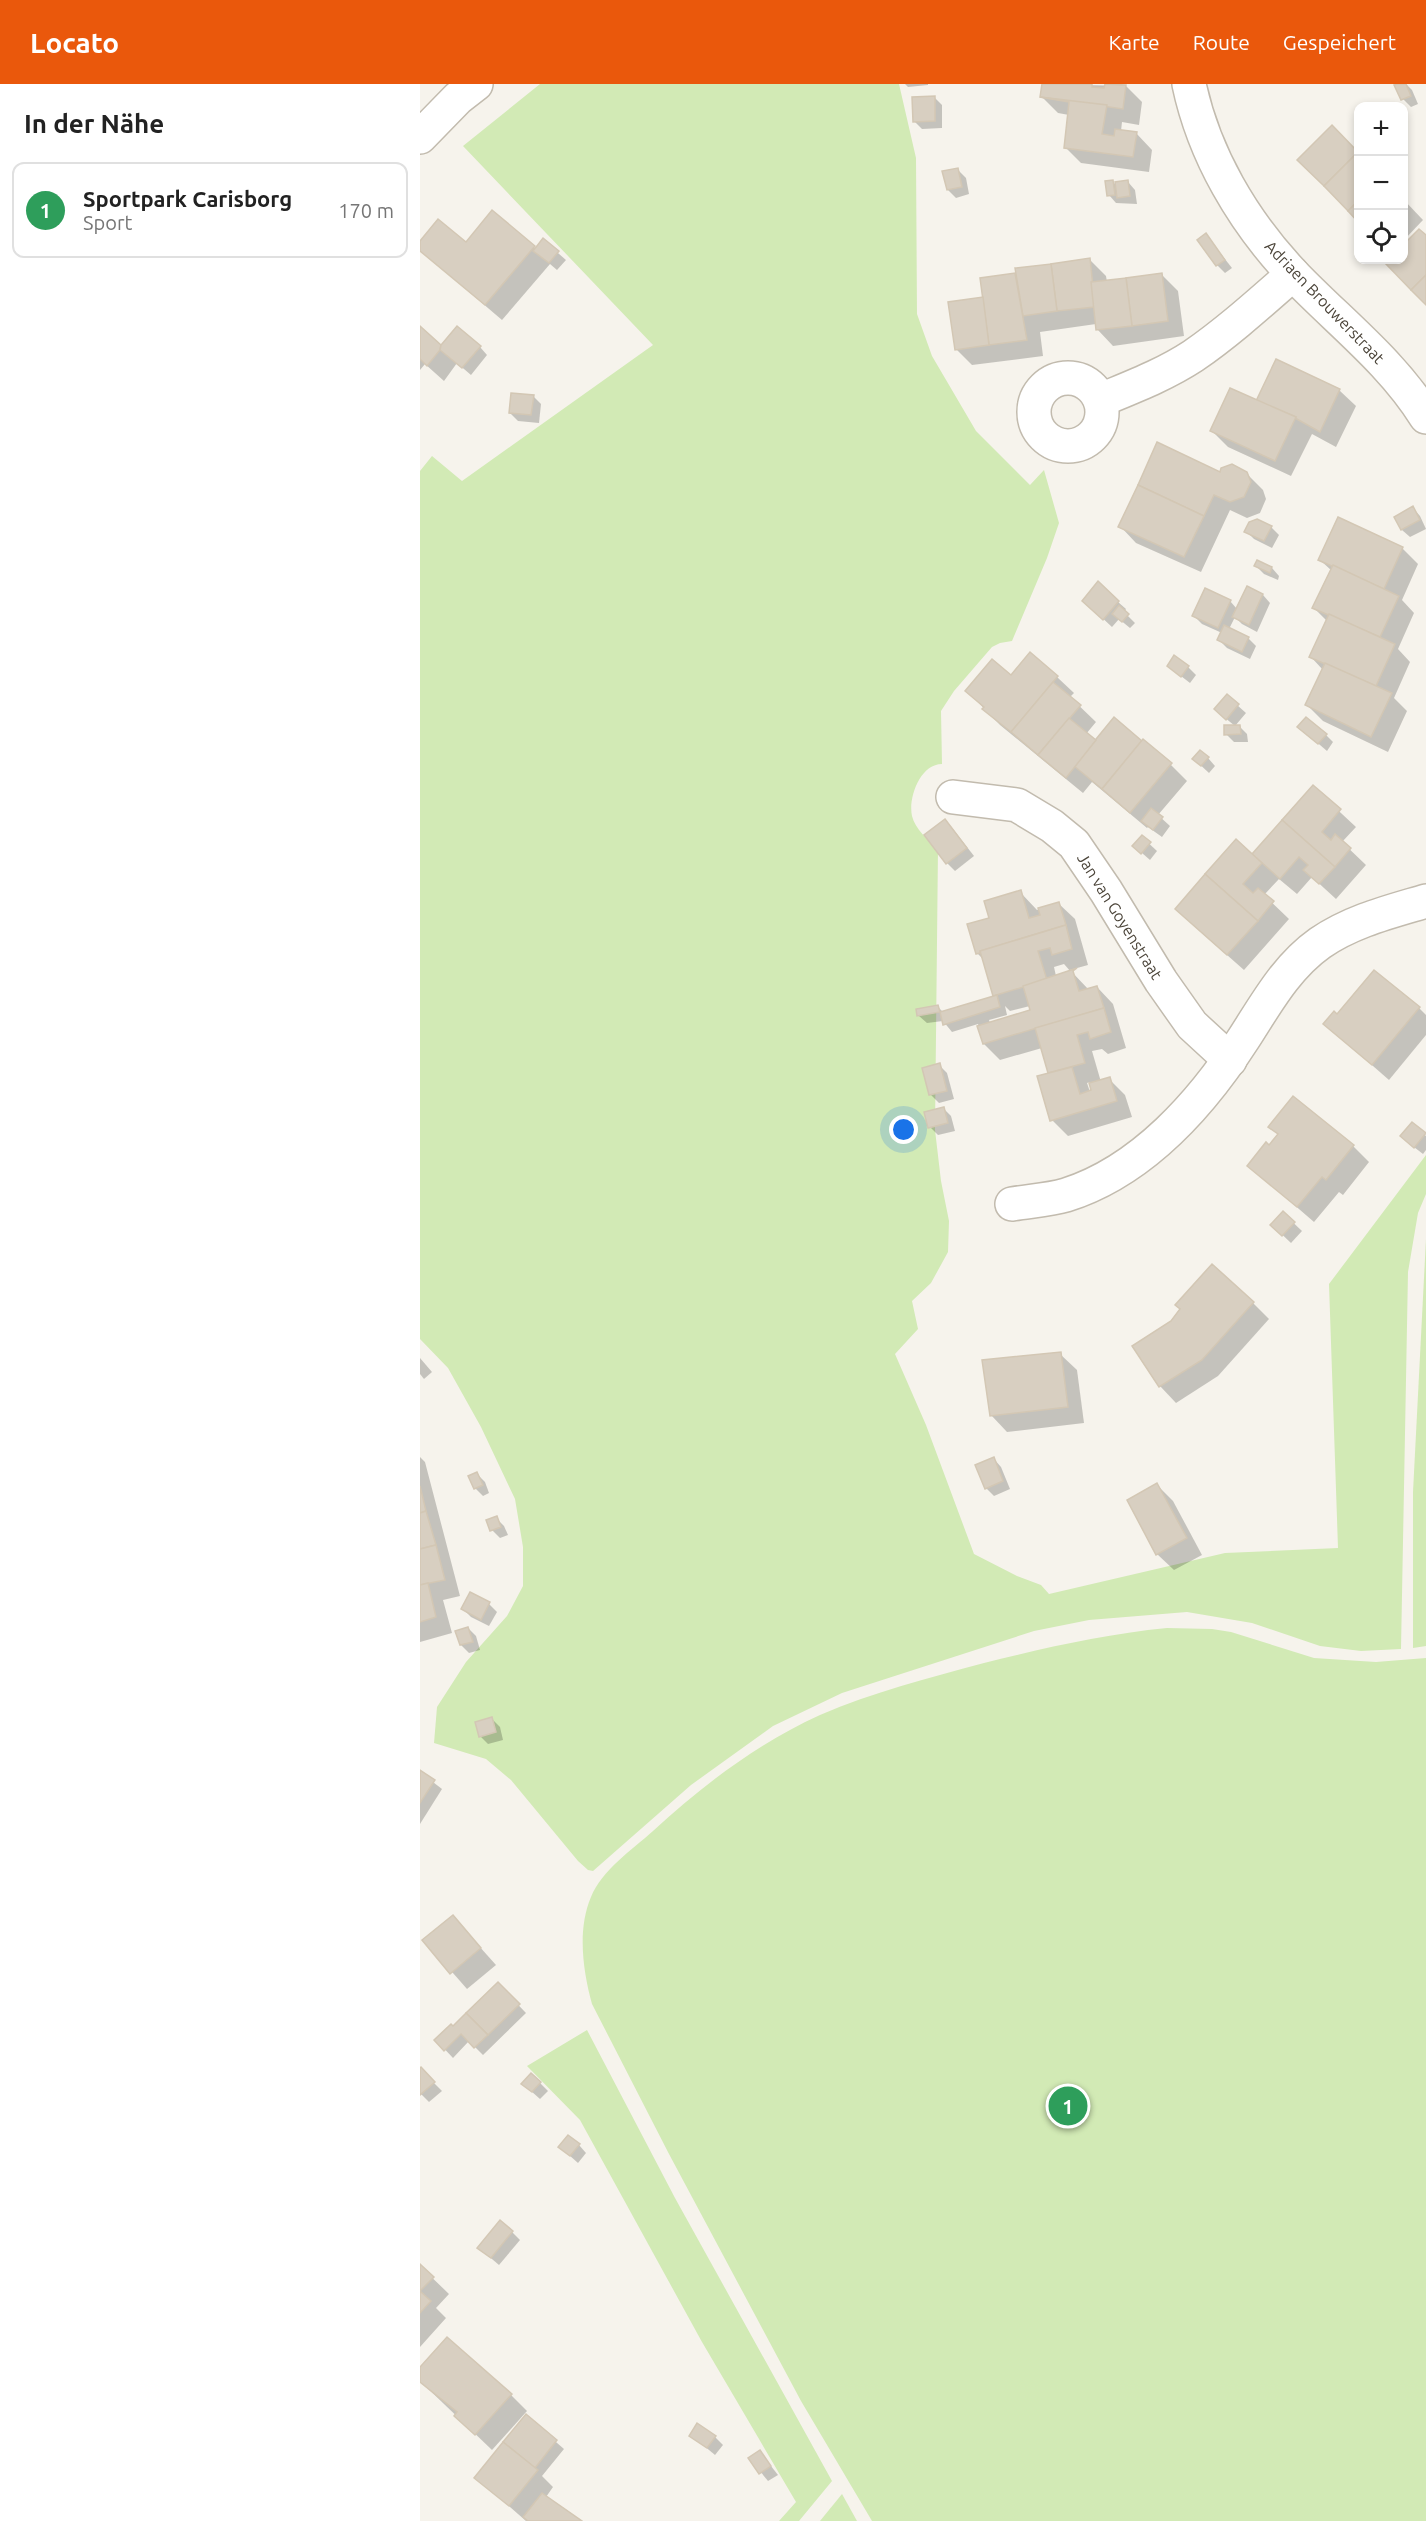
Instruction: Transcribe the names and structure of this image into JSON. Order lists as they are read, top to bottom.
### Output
{
  "streets": {
    "street": ["Adriaen Brouwerstraat", "Jan van Goyenstraat"]
  },
  "page": {
    "header": "Locato",
    "nav": ["Karte", "Route", "Gespeichert"],
    "heading": "In der Nähe",
    "map_buttons": ["+", "−"],
    "list": [
      {
        "mark": "1",
        "name": "Sportpark Carisborg",
        "note": "Sport",
        "value": "170 m"
      }
    ],
    "pins": "1"
  }
}
